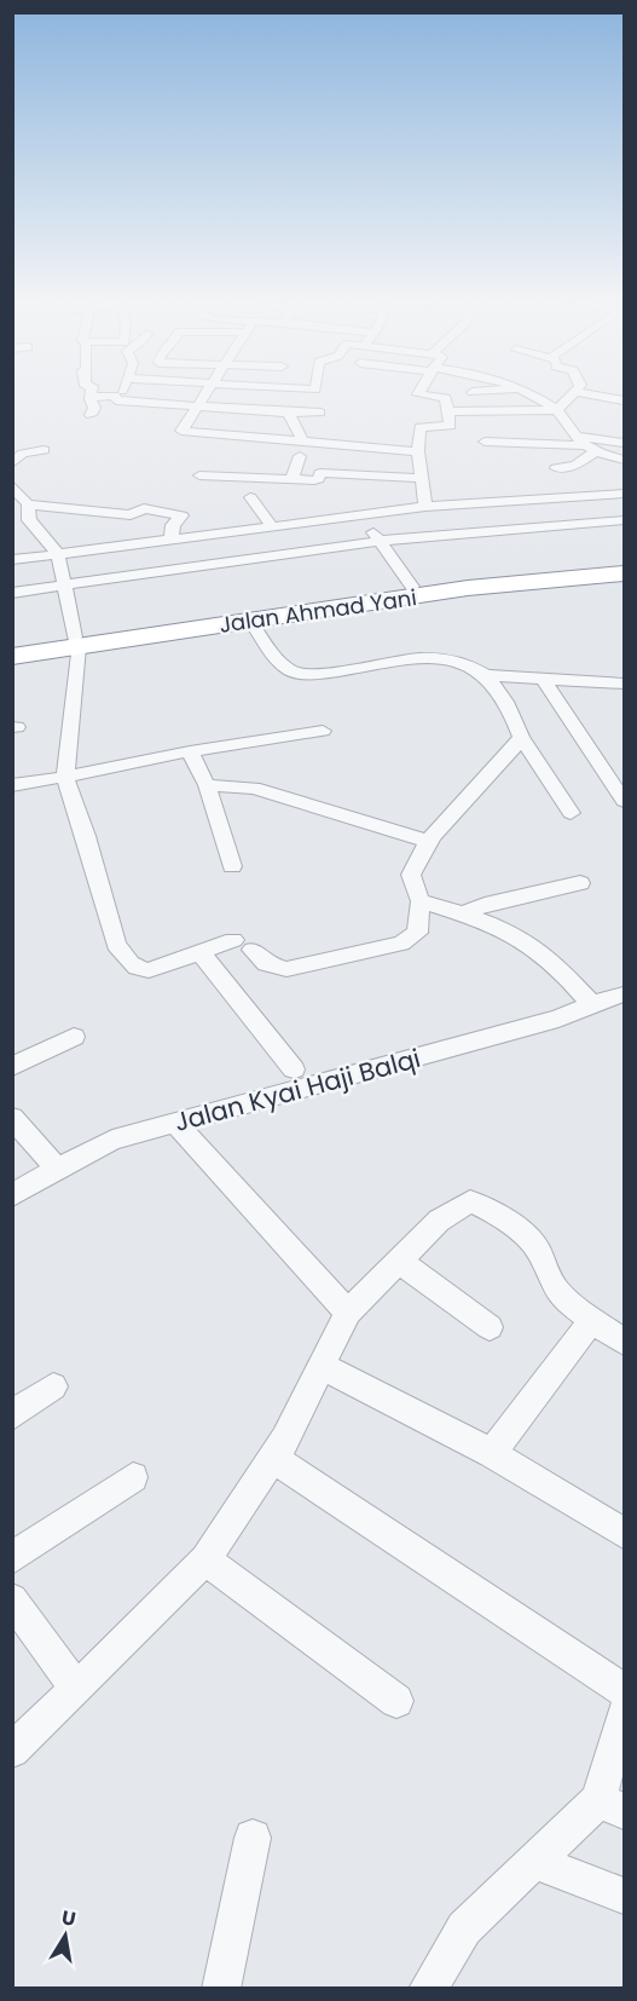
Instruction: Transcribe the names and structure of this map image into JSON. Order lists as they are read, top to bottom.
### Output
{
  "streets": {
    "highway": ["Jalan Ahmad Yani"],
    "street": ["Jalan Kyai Haji Balqi"]
  },
  "north": "top"
}
